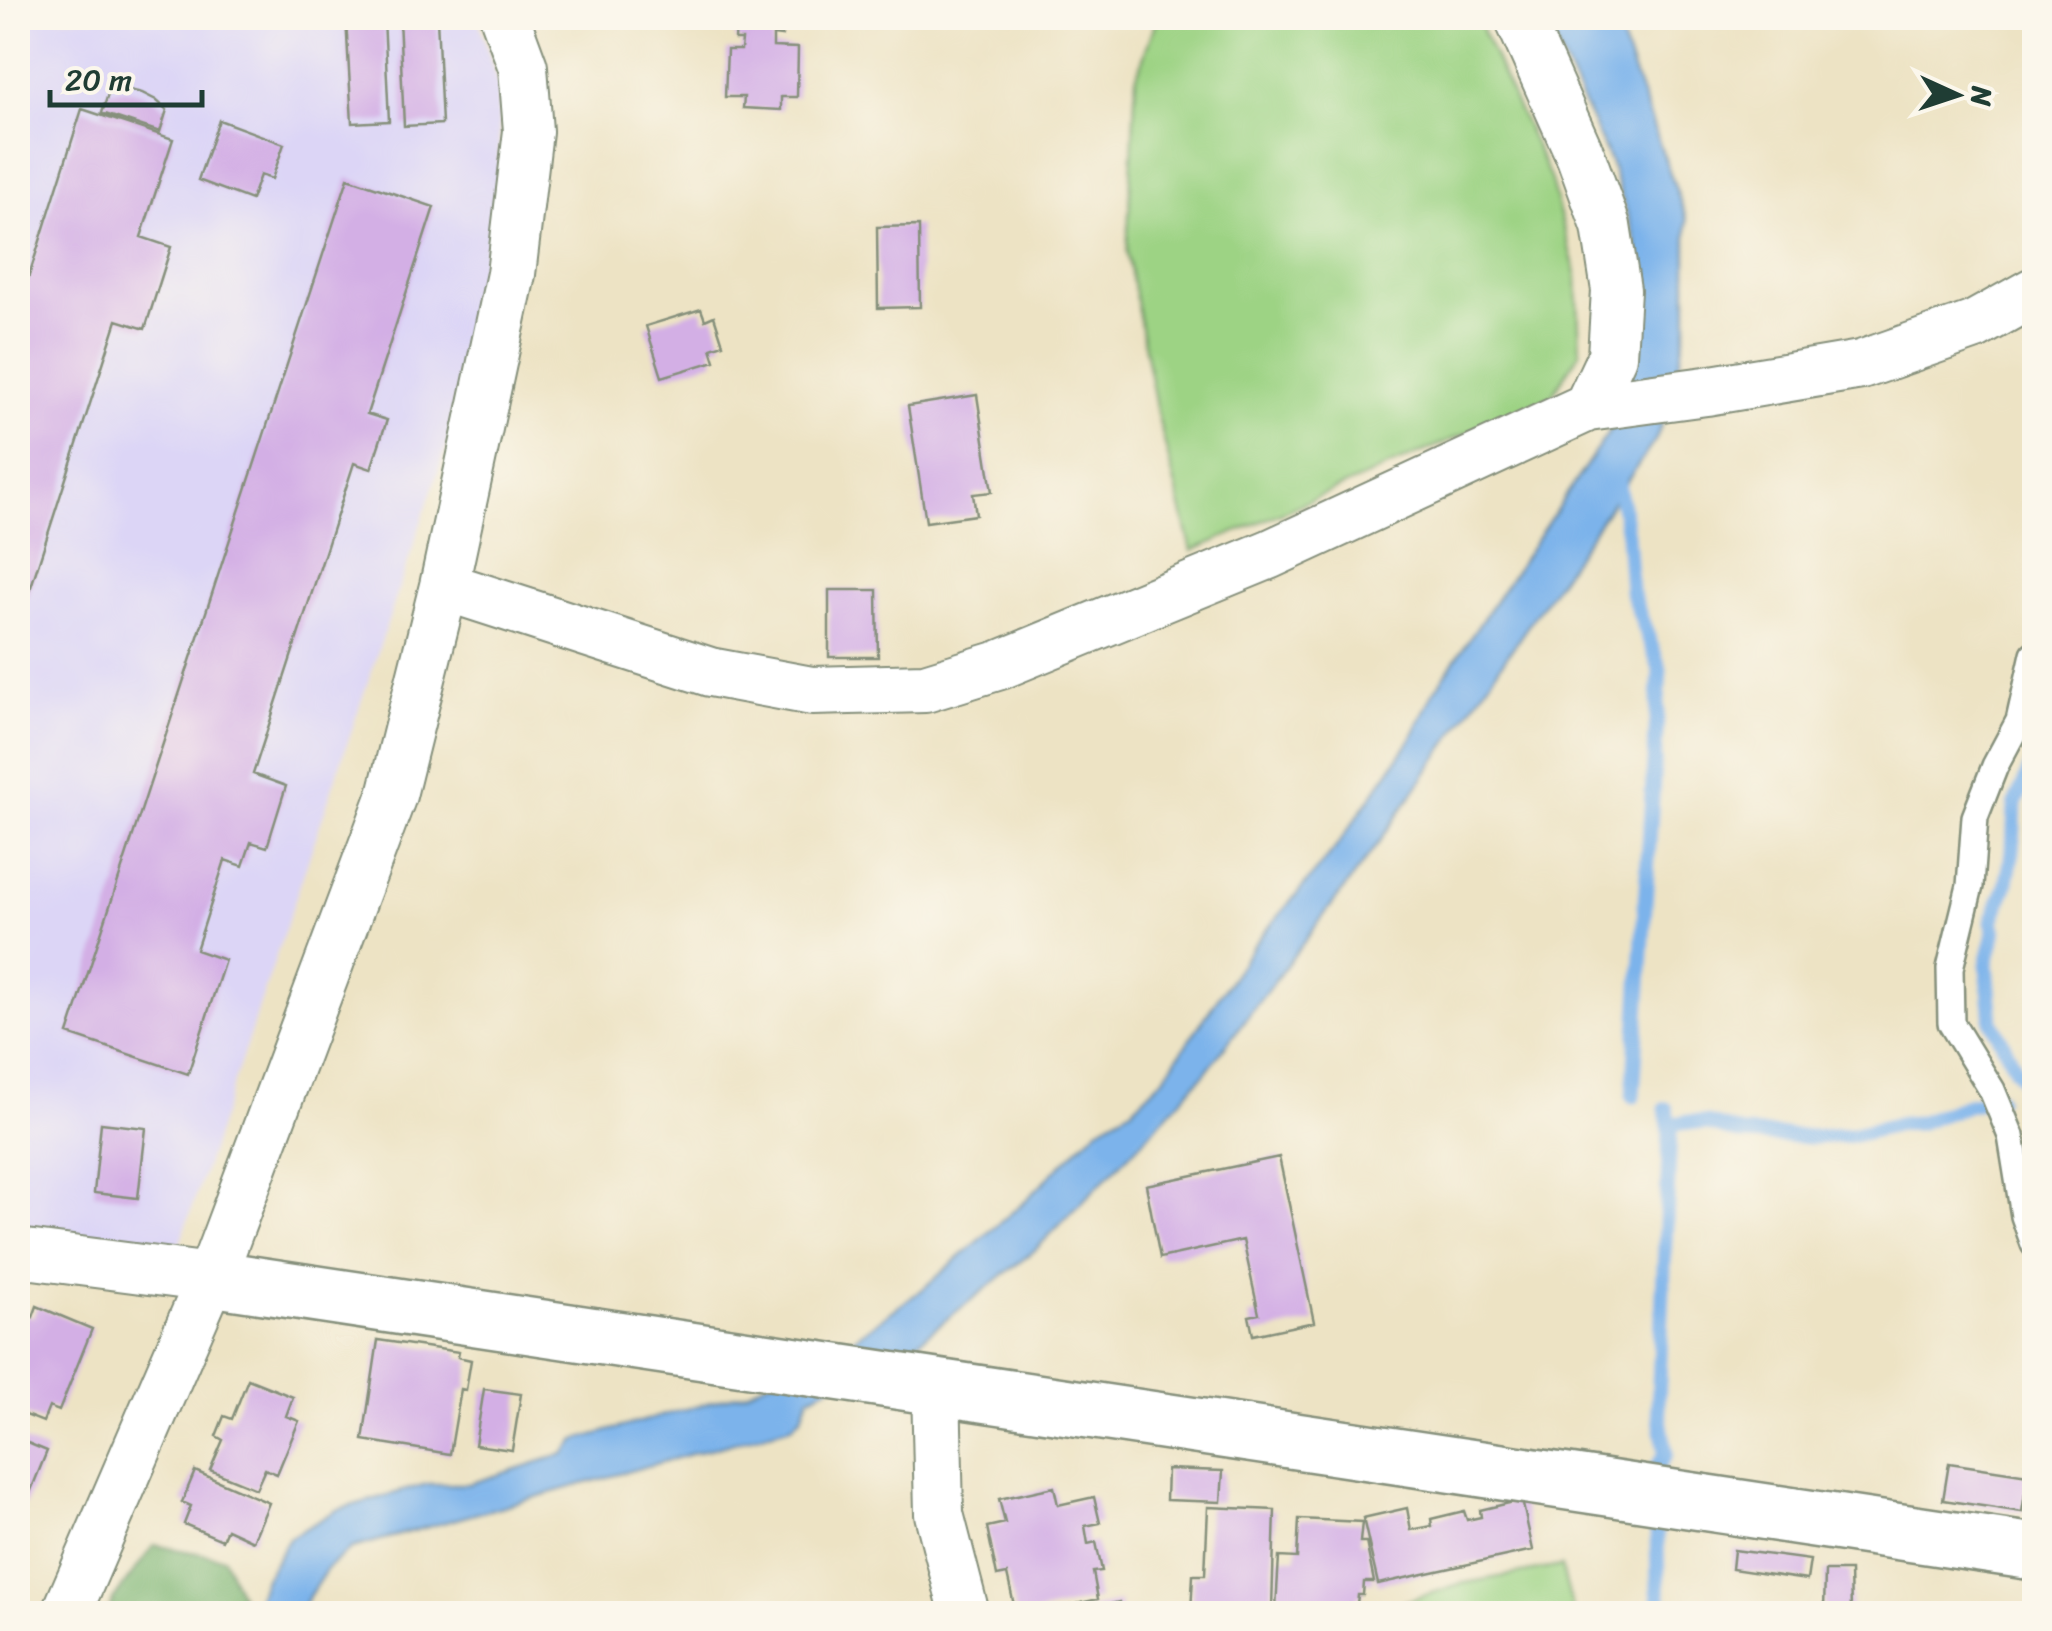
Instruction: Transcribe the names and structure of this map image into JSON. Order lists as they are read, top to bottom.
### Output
{
  "scale_bar": "20 m",
  "north": "right"
}
